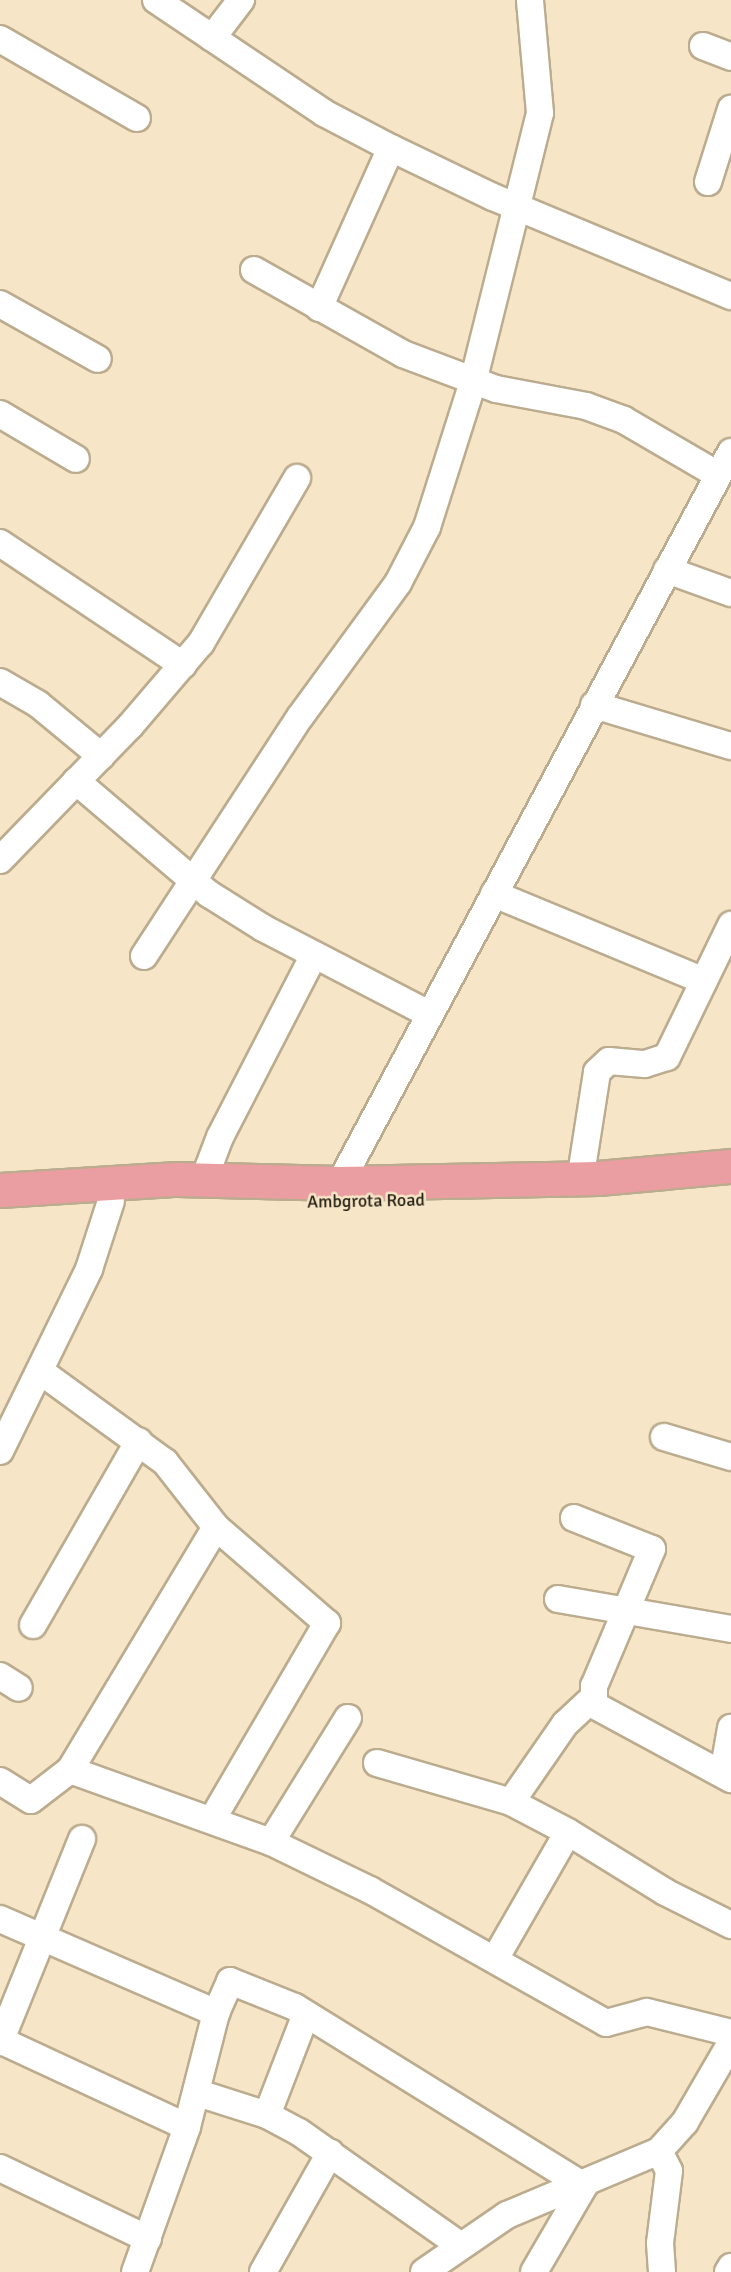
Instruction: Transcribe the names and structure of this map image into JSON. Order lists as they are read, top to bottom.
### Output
{
  "streets": {
    "main road": ["Ambgrota Road"]
  }
}
